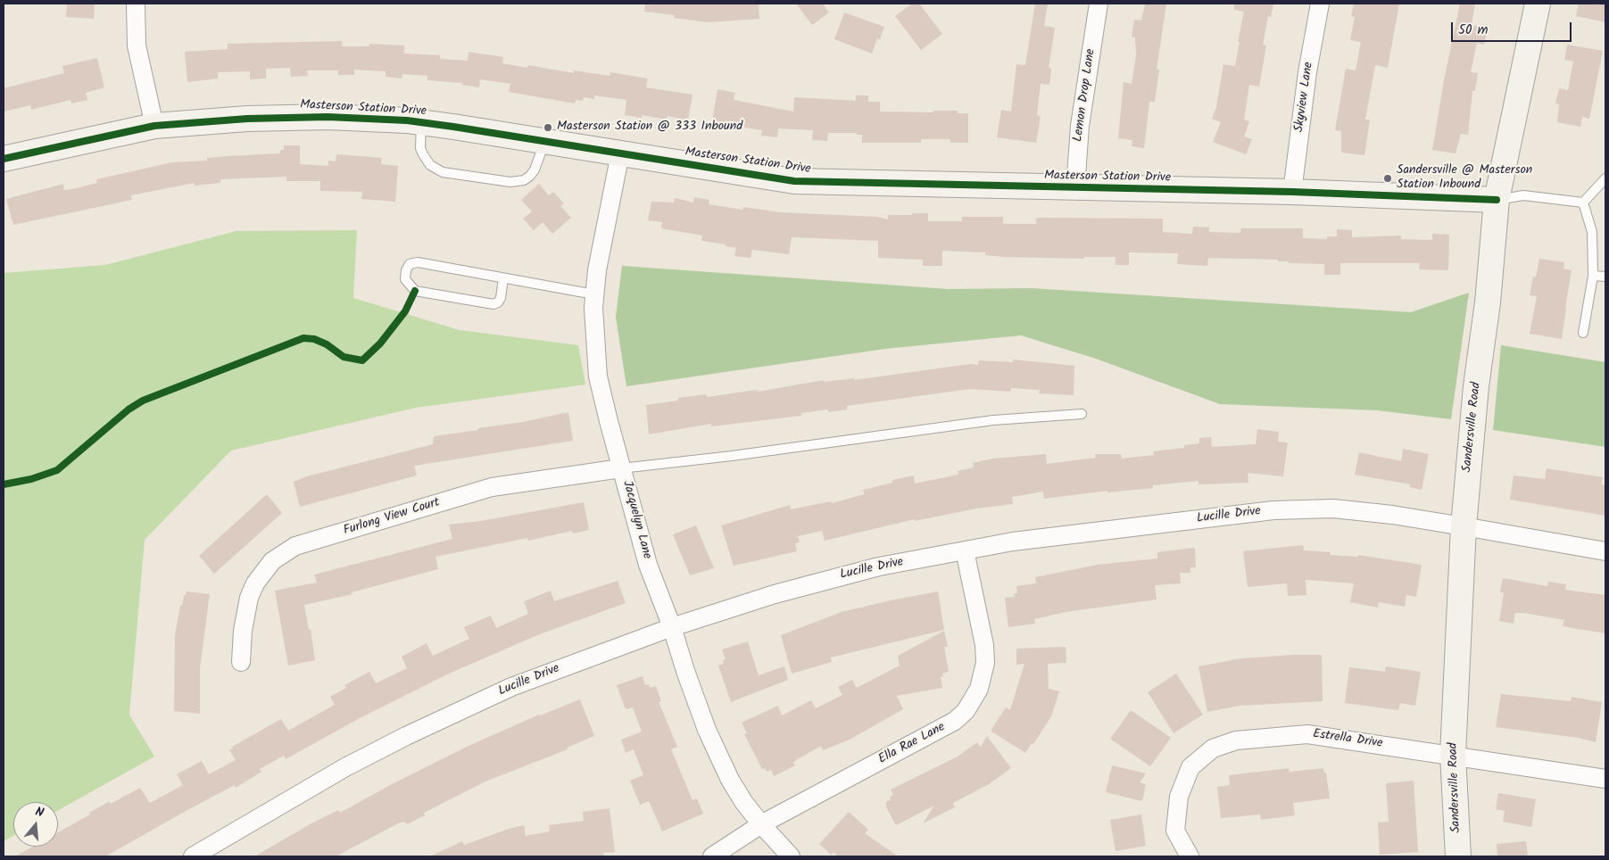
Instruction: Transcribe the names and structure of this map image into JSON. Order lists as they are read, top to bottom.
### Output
{
  "streets": {
    "street": [
      "Lemon Drop Lane",
      "Skyview Lane",
      "Masterson Station Drive",
      "Sandersville Road",
      "Lucille Drive",
      "Furlong View Court",
      "Jacquelyn Lane",
      "Estrella Drive",
      "Ella Rae Lane"
    ]
  },
  "crossings": [
    ["Lemon Drop Lane", "Masterson Station Drive"],
    ["Skyview Lane", "Masterson Station Drive"],
    ["Masterson Station Drive", "Sandersville Road"],
    ["Masterson Station Drive", "Jacquelyn Lane"],
    ["Sandersville Road", "Lucille Drive"],
    ["Sandersville Road", "Estrella Drive"],
    ["Lucille Drive", "Jacquelyn Lane"],
    ["Lucille Drive", "Ella Rae Lane"],
    ["Furlong View Court", "Jacquelyn Lane"],
    ["Jacquelyn Lane", "Ella Rae Lane"]
  ],
  "places": ["Masterson Station @ 333 Inbound", "Sandersville @ Masterson Station Inbound"],
  "scale_bar": "50 m",
  "north": "top"
}
